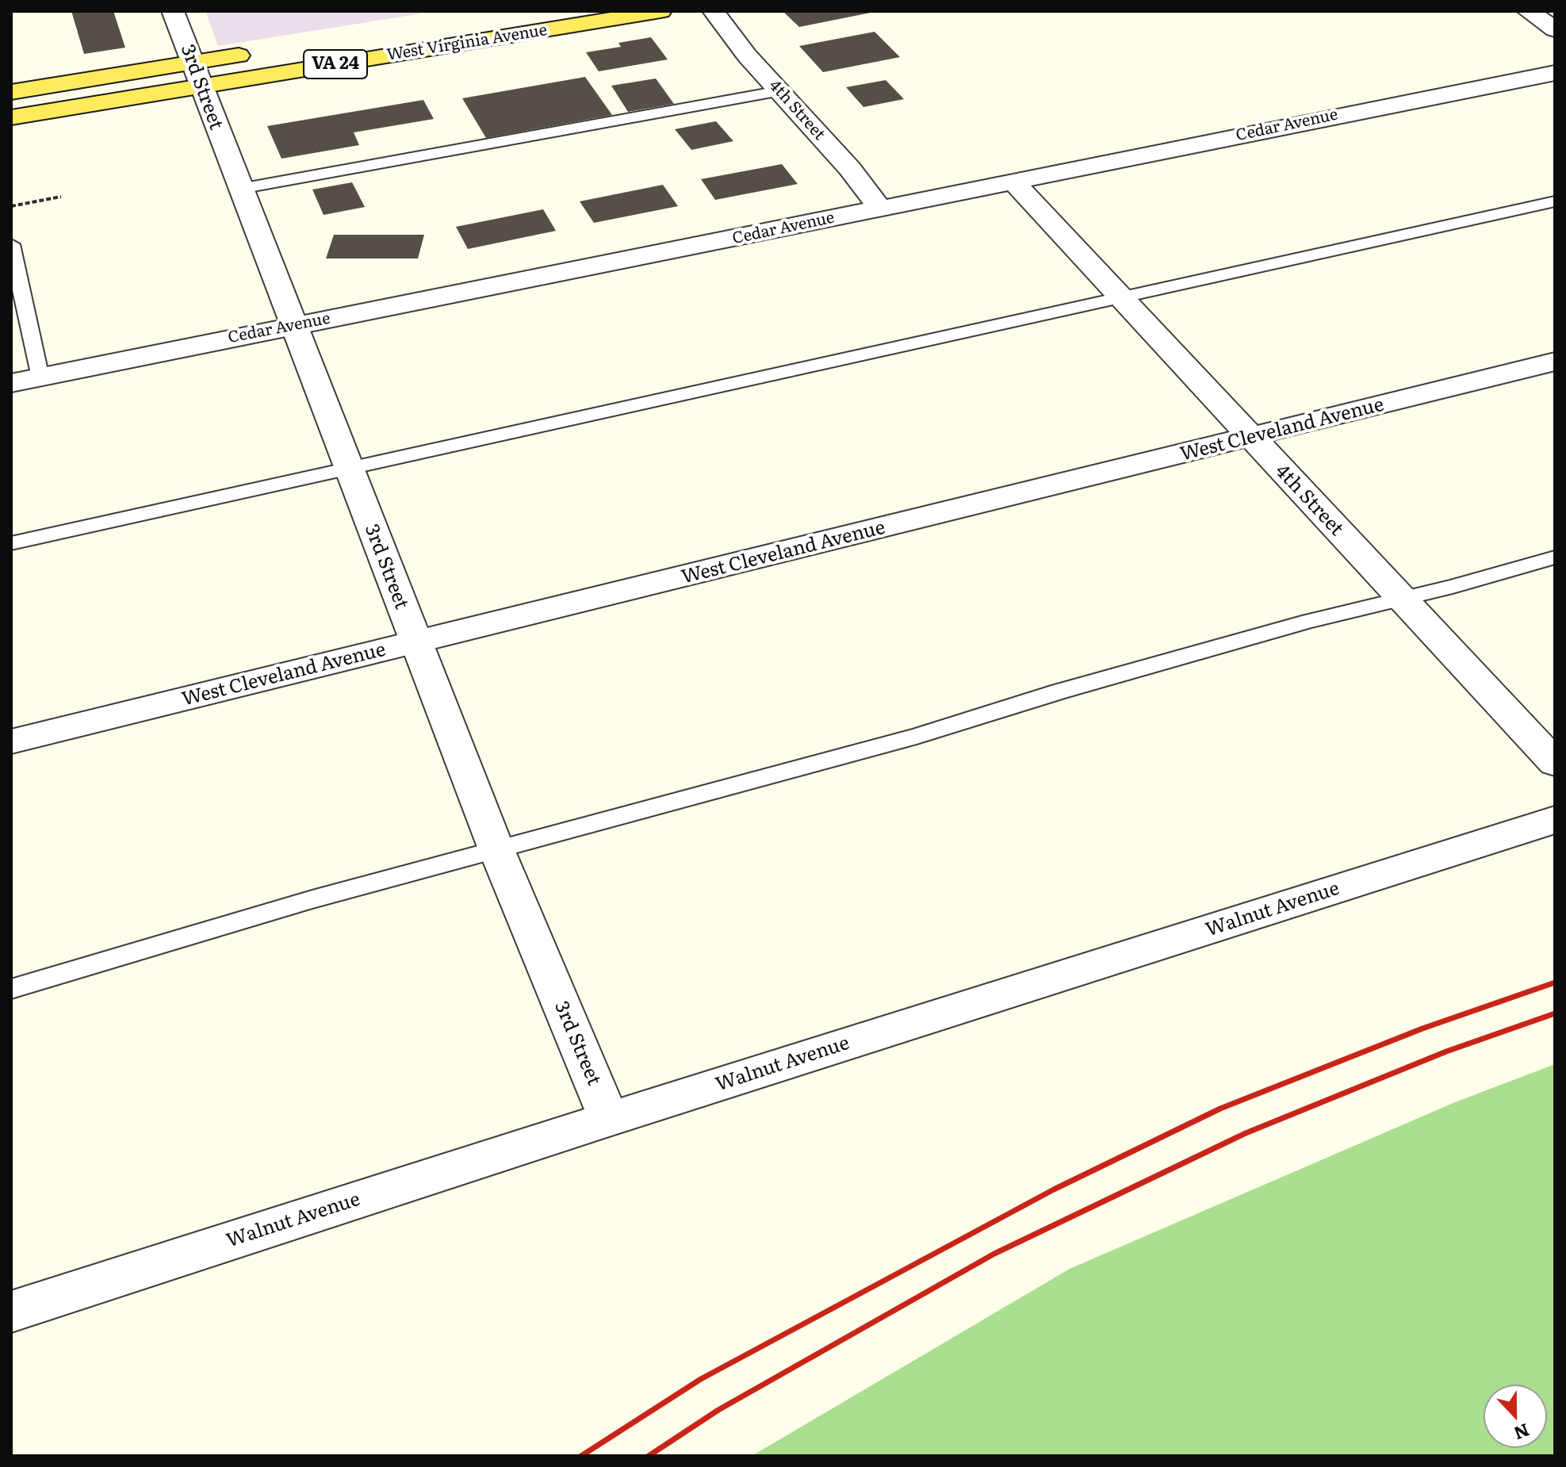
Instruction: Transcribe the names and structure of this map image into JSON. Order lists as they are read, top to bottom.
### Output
{
  "streets": {
    "main road": ["West Virginia Avenue", "VA 24"],
    "street": [
      "3rd Street",
      "4th Street",
      "Cedar Avenue",
      "West Cleveland Avenue",
      "Walnut Avenue"
    ]
  },
  "crossings": [
    ["West Virginia Avenue", "3rd Street"],
    ["3rd Street", "Cedar Avenue"],
    ["3rd Street", "West Cleveland Avenue"],
    ["3rd Street", "Walnut Avenue"],
    ["4th Street", "Cedar Avenue"],
    ["4th Street", "West Cleveland Avenue"]
  ],
  "north": "bottom"
}
